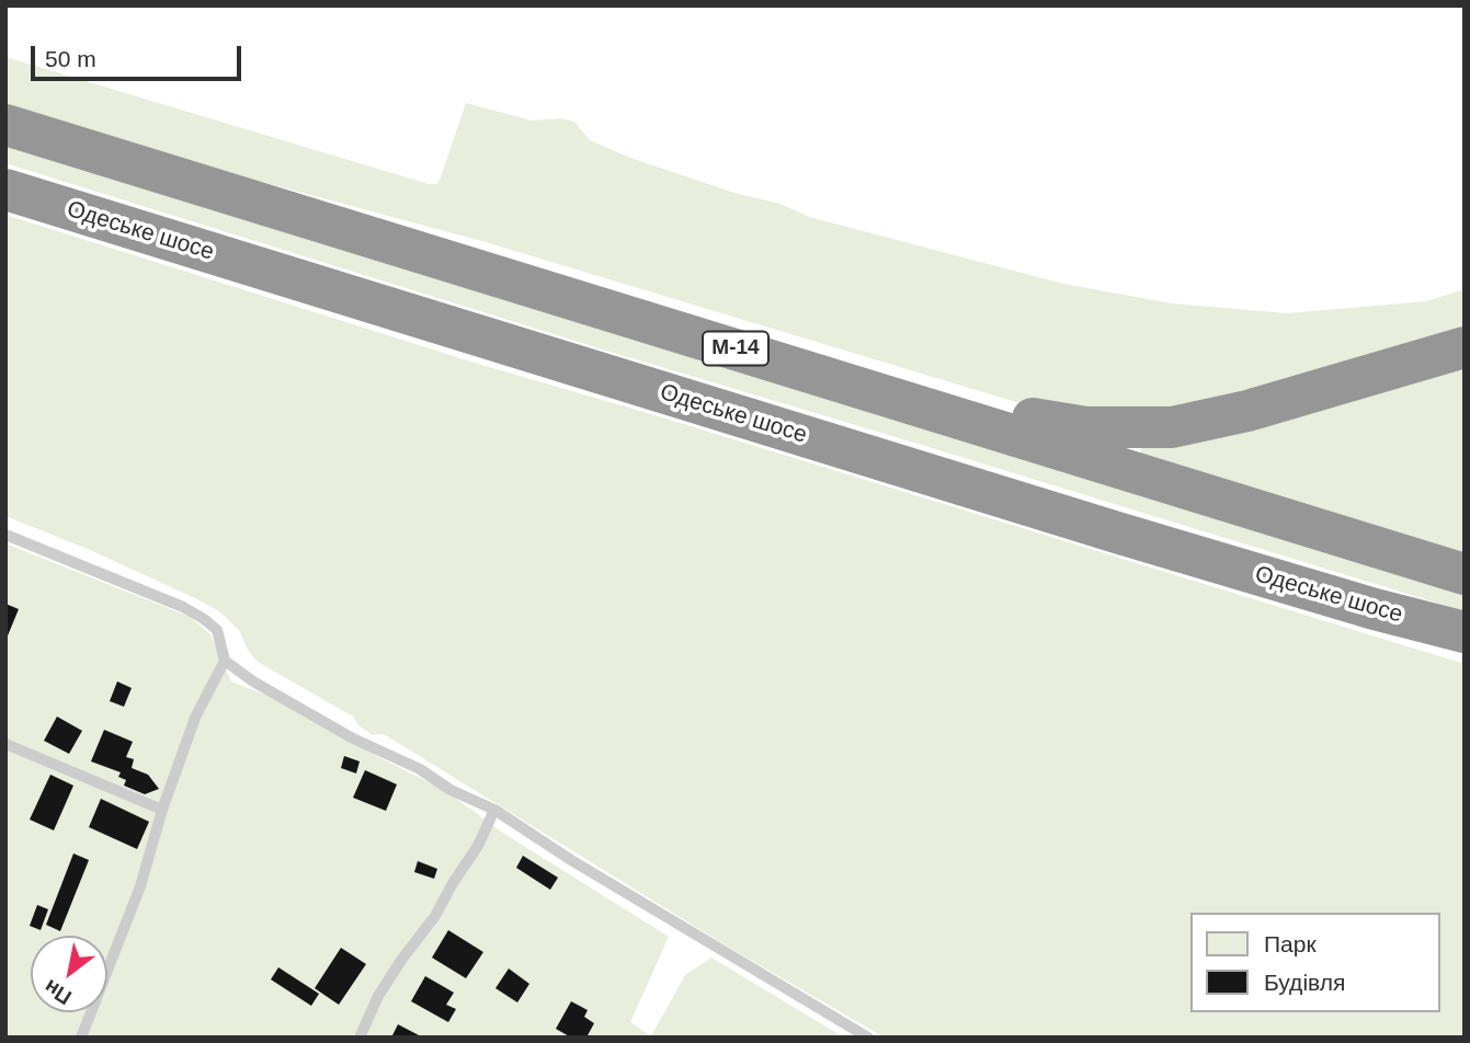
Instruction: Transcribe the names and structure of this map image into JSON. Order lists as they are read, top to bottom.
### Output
{
  "streets": {
    "highway": ["Одеське шосе", "М-14"]
  },
  "legend": ["Парк", "Будівля"],
  "scale_bar": "50 m",
  "north": "bottom left"
}
